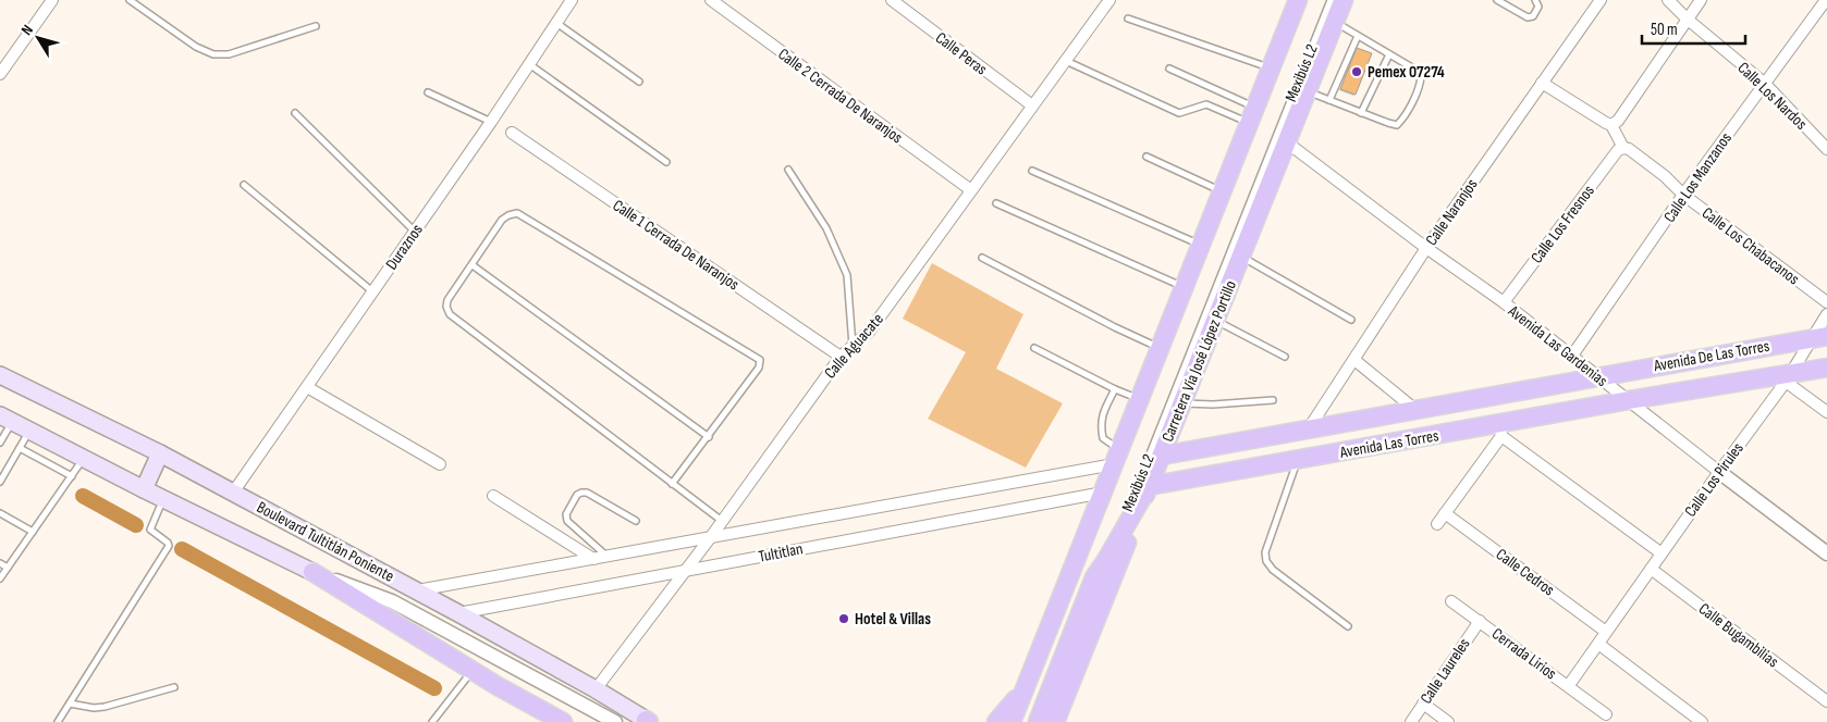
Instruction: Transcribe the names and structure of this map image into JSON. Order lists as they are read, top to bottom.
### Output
{
  "streets": {
    "main road": [
      "Avenida De Las Torres",
      "Carretera Vía José López Portillo",
      "Avenida Las Torres",
      "Boulevard Tultitlán Poniente"
    ],
    "street": [
      "Calle Peras",
      "Calle 2 Cerrada De Naranjos",
      "Calle Los Nardos",
      "Calle Los Manzanos",
      "Calle Naranjos",
      "Calle Los Fresnos",
      "Calle 1 Cerrada De Naranjos",
      "Calle Los Chabacanos",
      "Duraznos",
      "Calle Aguacate",
      "Avenida Las Gardenias",
      "Calle Los Pirules",
      "Tultitlan",
      "Calle Cedros",
      "Calle Bugambilias",
      "Cerrada Lirios",
      "Calle Laureles"
    ],
    "lane": ["Mexibús L2"]
  },
  "crossings": [
    ["Calle Peras", "Calle Aguacate"],
    ["Mexibús L2", "Carretera Vía José López Portillo"],
    ["Calle 2 Cerrada De Naranjos", "Calle Aguacate"],
    ["Calle Los Nardos", "Calle Los Manzanos"],
    ["Calle Los Manzanos", "Calle Los Chabacanos"],
    ["Calle Los Manzanos", "Avenida Las Gardenias"],
    ["Calle Naranjos", "Avenida Las Gardenias"],
    ["Calle Naranjos", "Avenida Las Torres"],
    ["Calle Los Fresnos", "Calle Los Chabacanos"],
    ["Calle Los Fresnos", "Avenida Las Gardenias"],
    ["Calle 1 Cerrada De Naranjos", "Calle Aguacate"],
    ["Duraznos", "Boulevard Tultitlán Poniente"],
    ["Calle Aguacate", "Boulevard Tultitlán Poniente"],
    ["Calle Aguacate", "Tultitlan"],
    ["Avenida Las Gardenias", "Avenida De Las Torres"],
    ["Avenida Las Gardenias", "Carretera Vía José López Portillo"],
    ["Avenida Las Gardenias", "Avenida Las Torres"],
    ["Avenida Las Gardenias", "Calle Los Pirules"],
    ["Avenida De Las Torres", "Avenida Las Torres"],
    ["Avenida De Las Torres", "Calle Los Pirules"],
    ["Carretera Vía José López Portillo", "Avenida Las Torres"],
    ["Calle Los Pirules", "Calle Cedros"],
    ["Calle Los Pirules", "Calle Bugambilias"],
    ["Calle Los Pirules", "Cerrada Lirios"],
    ["Boulevard Tultitlán Poniente", "Tultitlan"],
    ["Cerrada Lirios", "Calle Laureles"]
  ],
  "places": ["Pemex 07274", "Hotel & Villas"],
  "scale_bar": "50 m",
  "north": "top left"
}
